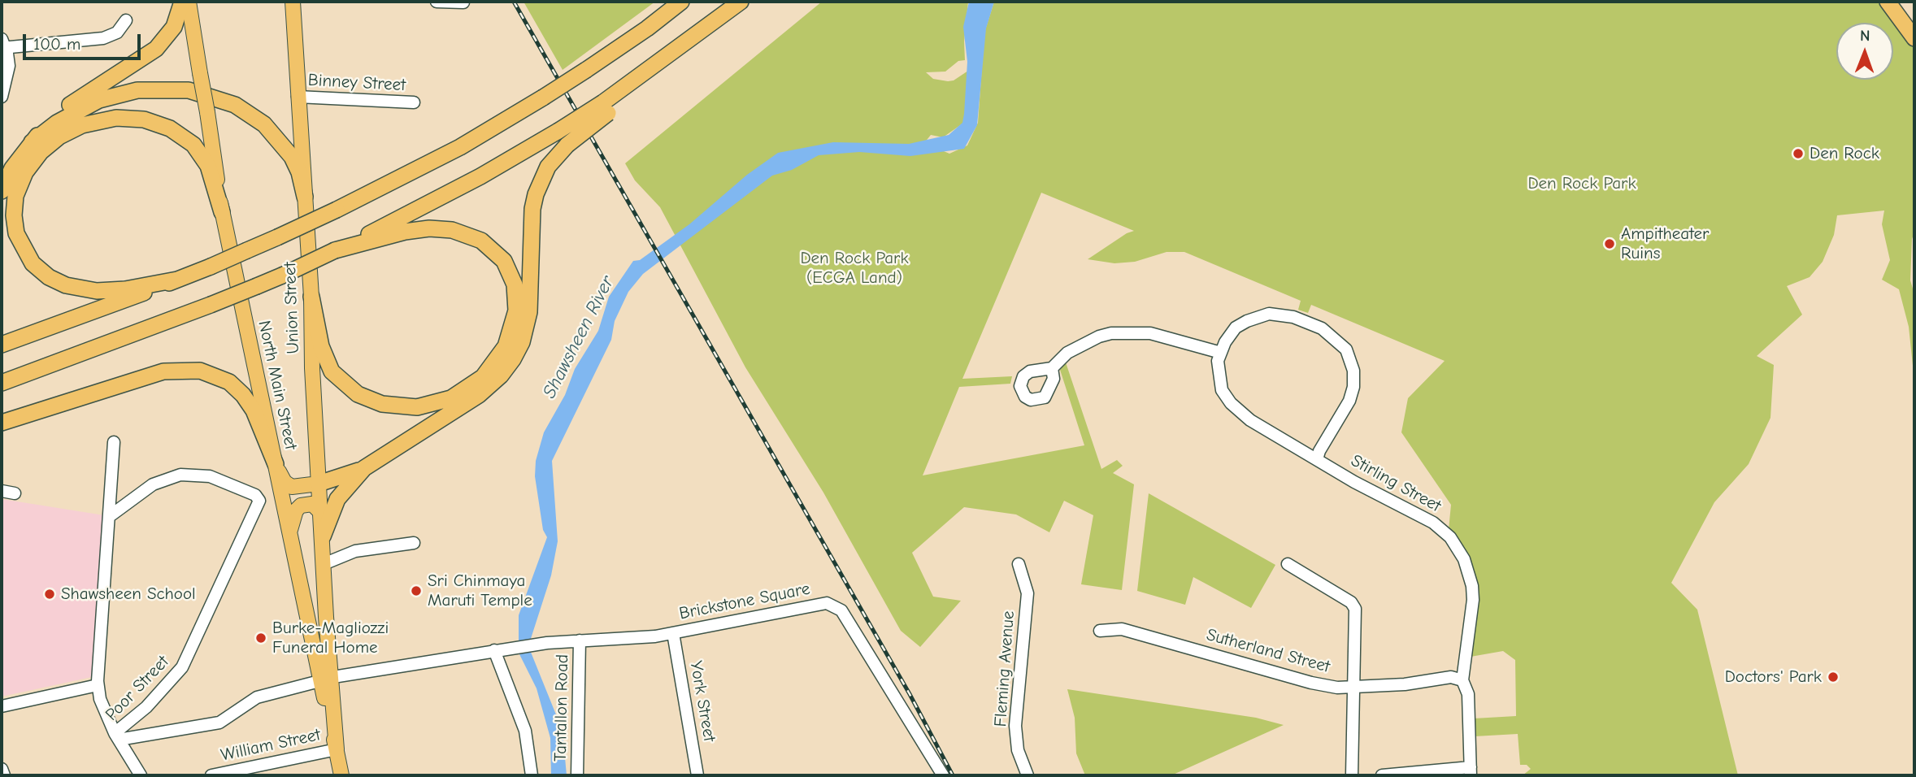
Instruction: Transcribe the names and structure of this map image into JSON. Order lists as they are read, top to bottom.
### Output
{
  "streets": {
    "main road": ["Union Street", "North Main Street"],
    "street": [
      "Binney Street",
      "Stirling Street",
      "Brickstone Square",
      "Sutherland Street",
      "Fleming Avenue",
      "Poor Street",
      "York Street",
      "Tantallon Road",
      "William Street"
    ]
  },
  "crossings": [
    ["Binney Street", "Union Street"],
    ["Union Street", "North Main Street"],
    ["Union Street", "Brickstone Square"],
    ["Union Street", "William Street"],
    ["North Main Street", "Brickstone Square"],
    ["Stirling Street", "Sutherland Street"],
    ["Brickstone Square", "Poor Street"],
    ["Brickstone Square", "York Street"],
    ["Brickstone Square", "Tantallon Road"]
  ],
  "water": ["Shawsheen River"],
  "parks": ["Den Rock Park", "Den Rock Park (ECGA Land)"],
  "places": [
    "Den Rock",
    "Ampitheater Ruins",
    "Sri Chinmaya Maruti Temple",
    "Shawsheen School",
    "Burke-Magliozzi Funeral Home",
    "Doctors' Park"
  ],
  "scale_bar": "100 m",
  "north": "top"
}
